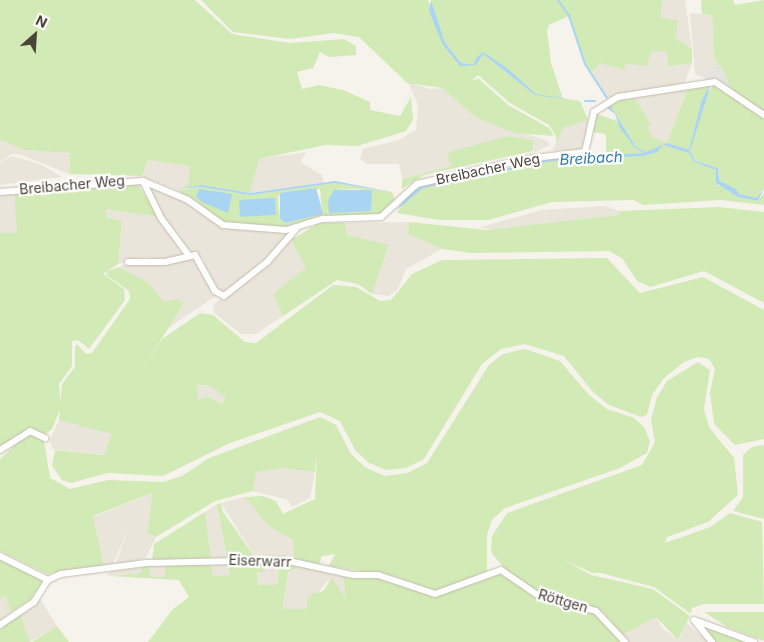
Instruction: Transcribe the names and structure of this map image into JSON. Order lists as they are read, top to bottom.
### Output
{
  "streets": {
    "street": ["Breibacher Weg", "Eiserwarr", "Röttgen"]
  },
  "crossings": [
    ["Eiserwarr", "Röttgen"]
  ],
  "water": ["Breibach"],
  "north": "top right"
}
